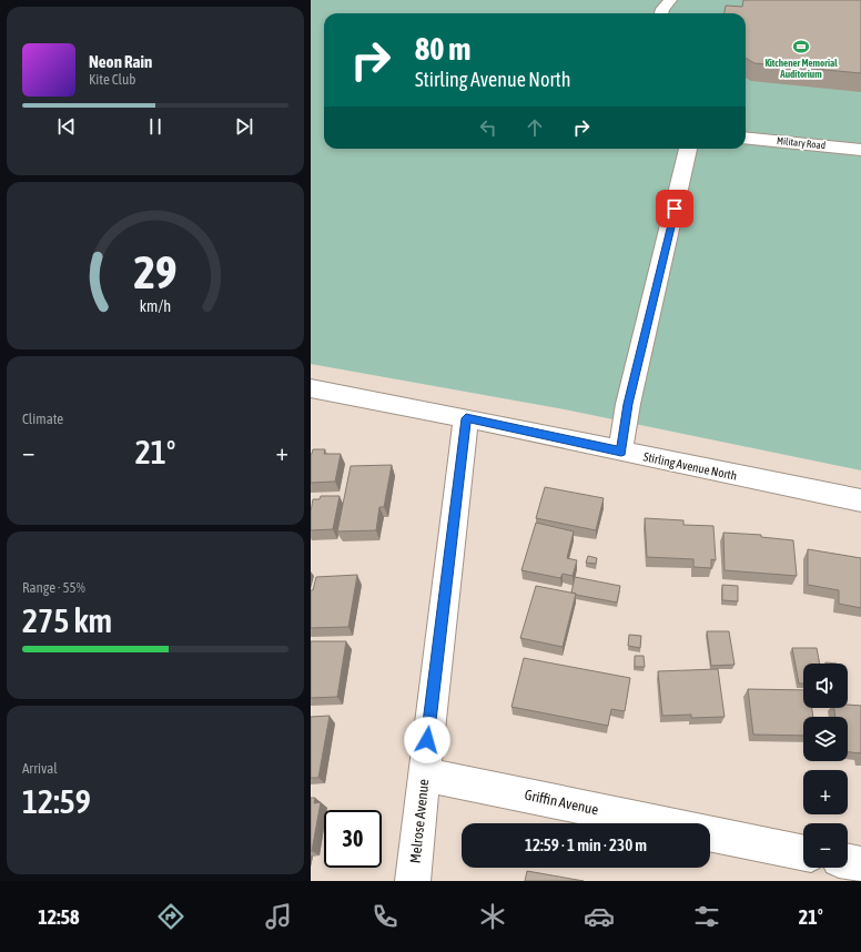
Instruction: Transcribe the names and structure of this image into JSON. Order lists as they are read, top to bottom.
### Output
{
  "streets": {
    "street": [
      "Military Road",
      "Stirling Avenue North",
      "Griffin Avenue",
      "Melrose Avenue"
    ]
  },
  "crossings": [
    ["Stirling Avenue North", "Melrose Avenue"],
    ["Griffin Avenue", "Melrose Avenue"]
  ],
  "places": {
    "sports": ["Kitchener Memorial Auditorium"]
  },
  "page": {
    "turn": ["80 m", "Stirling Avenue North"],
    "song": ["Neon Rain", "Kite Club"],
    "tile": [
      "Climate",
      ["Range · 55%", "275 km"],
      ["Arrival", "12:59"]
    ],
    "heat": ["−", "21°", "+"],
    "map_buttons": ["+", "−"],
    "limit": "30",
    "trip": "12:59 · 1 min · 230 m",
    "tabs": ["12:58", "21°"],
    "gauge": ["29", "km/h"]
  }
}
